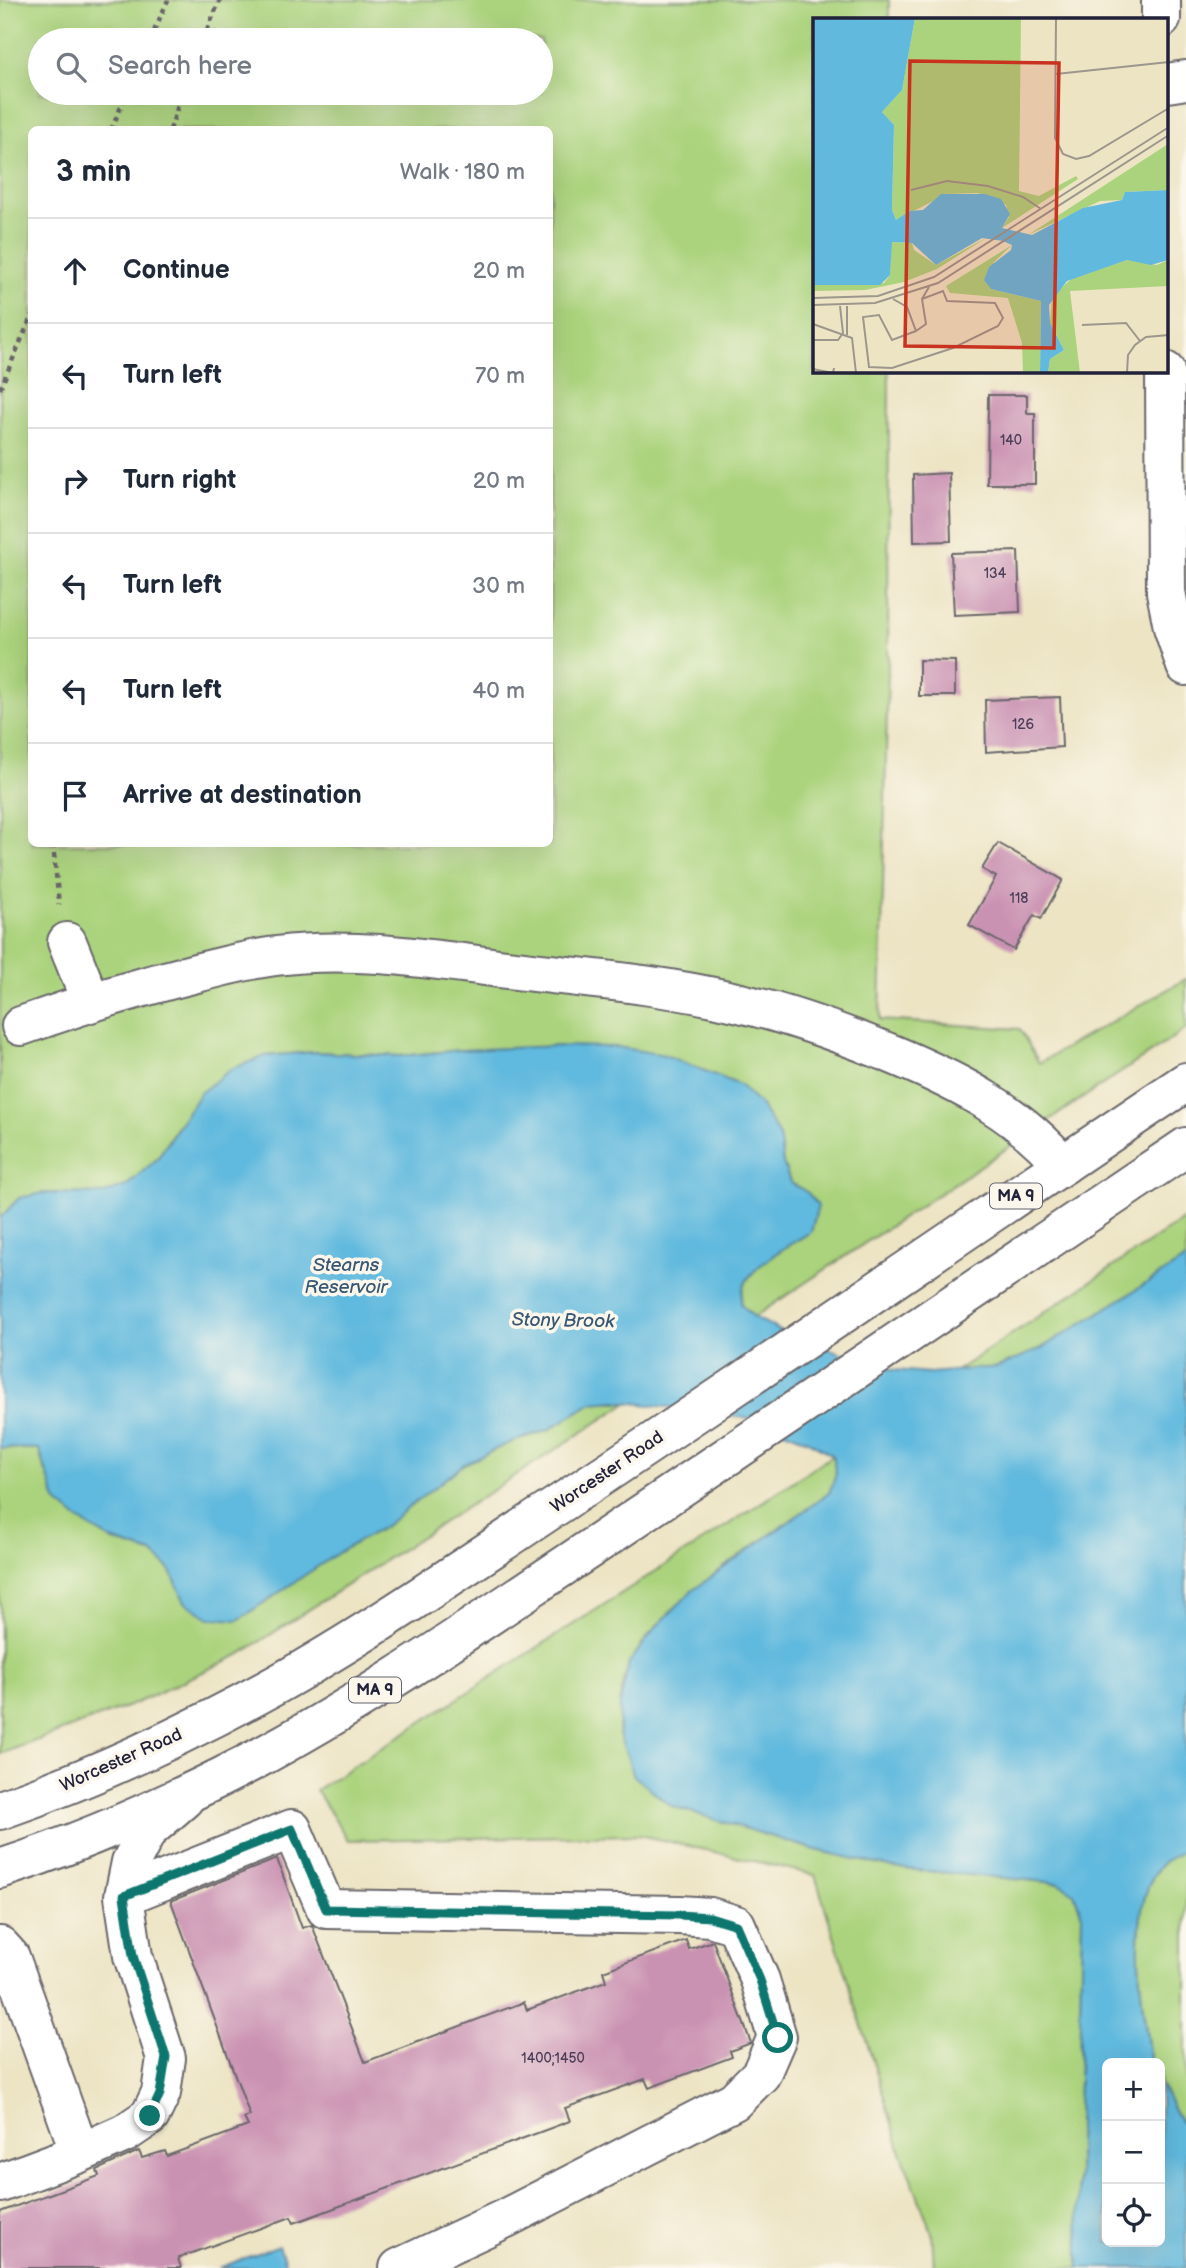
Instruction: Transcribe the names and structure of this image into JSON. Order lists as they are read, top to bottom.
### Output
{
  "streets": {
    "main road": ["MA 9", "Worcester Road"]
  },
  "water": ["Stearns Reservoir", "Stony Brook"],
  "house_numbers": [
    "140",
    "134",
    "126",
    "118",
    "1400;1450"
  ],
  "page": {
    "search": "Search here",
    "heading": ["3 min", "Walk · 180 m"],
    "list": [
      ["Continue", "20 m"],
      ["Turn left", "70 m"],
      ["Turn right", "20 m"],
      ["Turn left", "30 m"],
      ["Turn left", "40 m"],
      "Arrive at destination"
    ],
    "map_buttons": ["+", "−"]
  }
}
